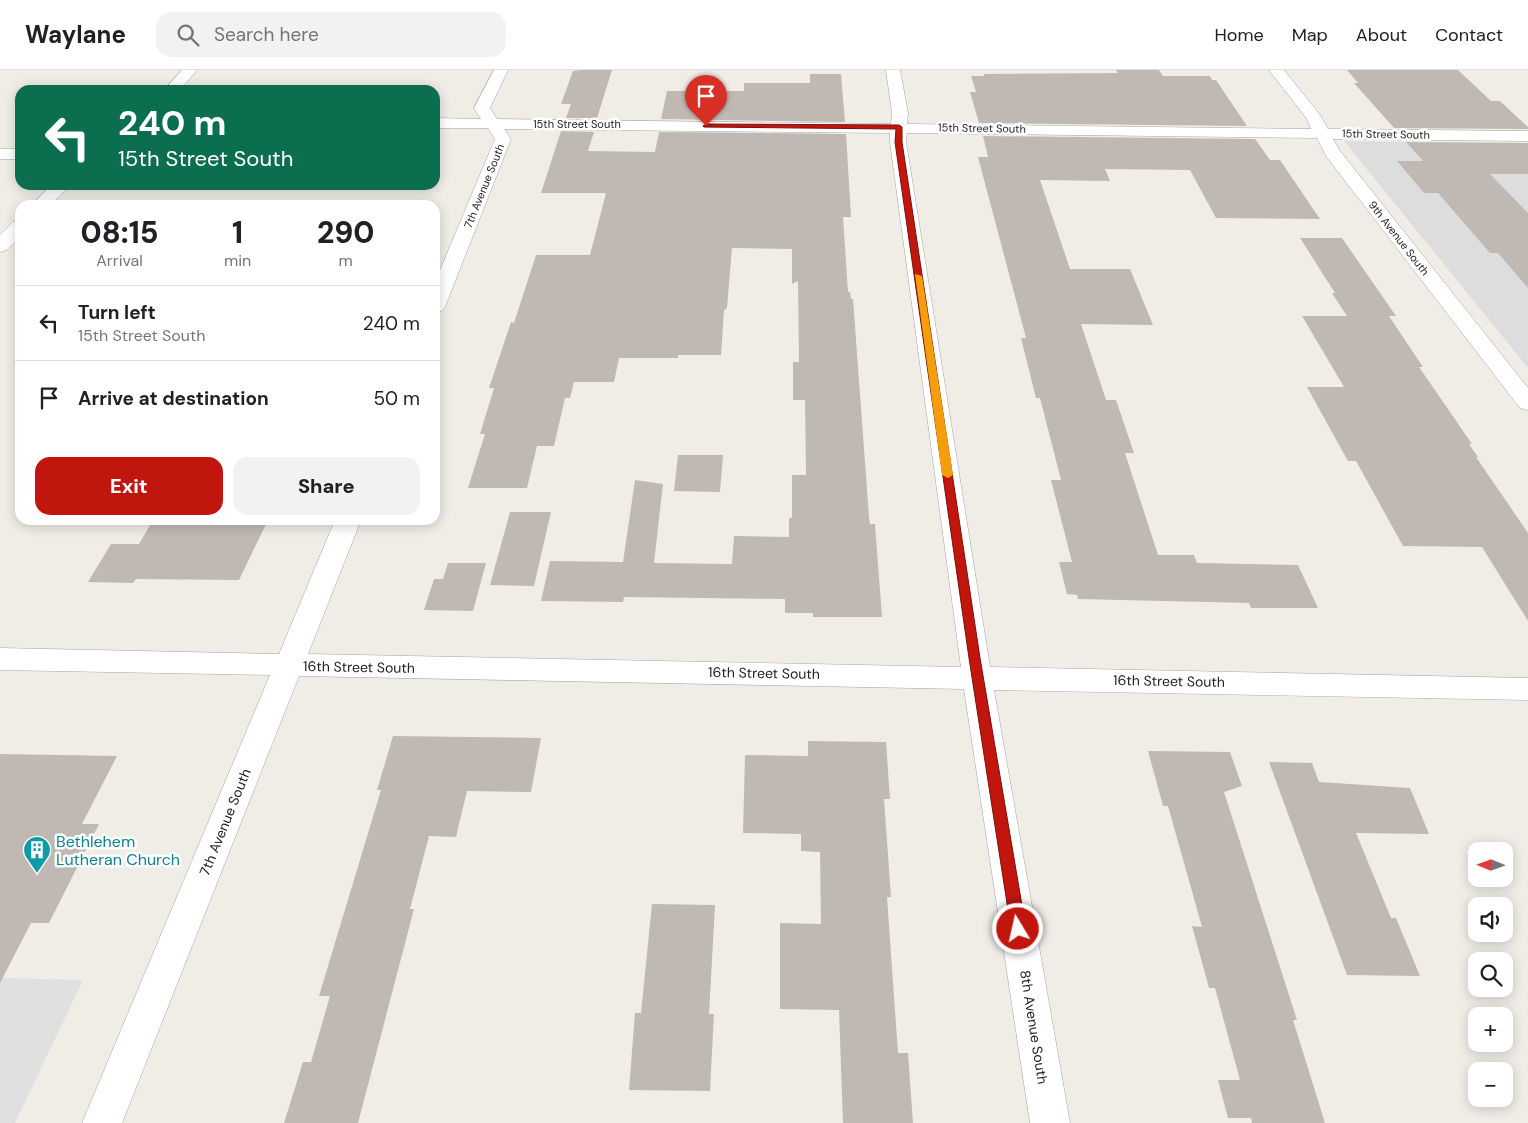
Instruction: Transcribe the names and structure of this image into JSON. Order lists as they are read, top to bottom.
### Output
{
  "streets": {
    "street": [
      "15th Street South",
      "7th Avenue South",
      "9th Avenue South",
      "16th Street South",
      "8th Avenue South"
    ]
  },
  "crossings": [
    ["15th Street South", "7th Avenue South"],
    ["15th Street South", "9th Avenue South"],
    ["15th Street South", "8th Avenue South"],
    ["7th Avenue South", "16th Street South"],
    ["16th Street South", "8th Avenue South"]
  ],
  "places": {
    "building": ["Bethlehem Lutheran Church"]
  },
  "north": "left",
  "page": {
    "header": "Waylane",
    "search": "Search here",
    "nav": [
      "Home",
      "Map",
      "About",
      "Contact"
    ],
    "turn": ["240 m", "15th Street South"],
    "eta": [
      "08:15",
      "Arrival",
      "1",
      "min",
      "290",
      "m"
    ],
    "list": [
      {
        "name": "Turn left",
        "note": "15th Street South",
        "value": "240 m"
      },
      {
        "name": "Arrive at destination",
        "value": "50 m"
      }
    ],
    "buttons": ["Exit", "Share"],
    "map_buttons": ["+", "−"]
  }
}
